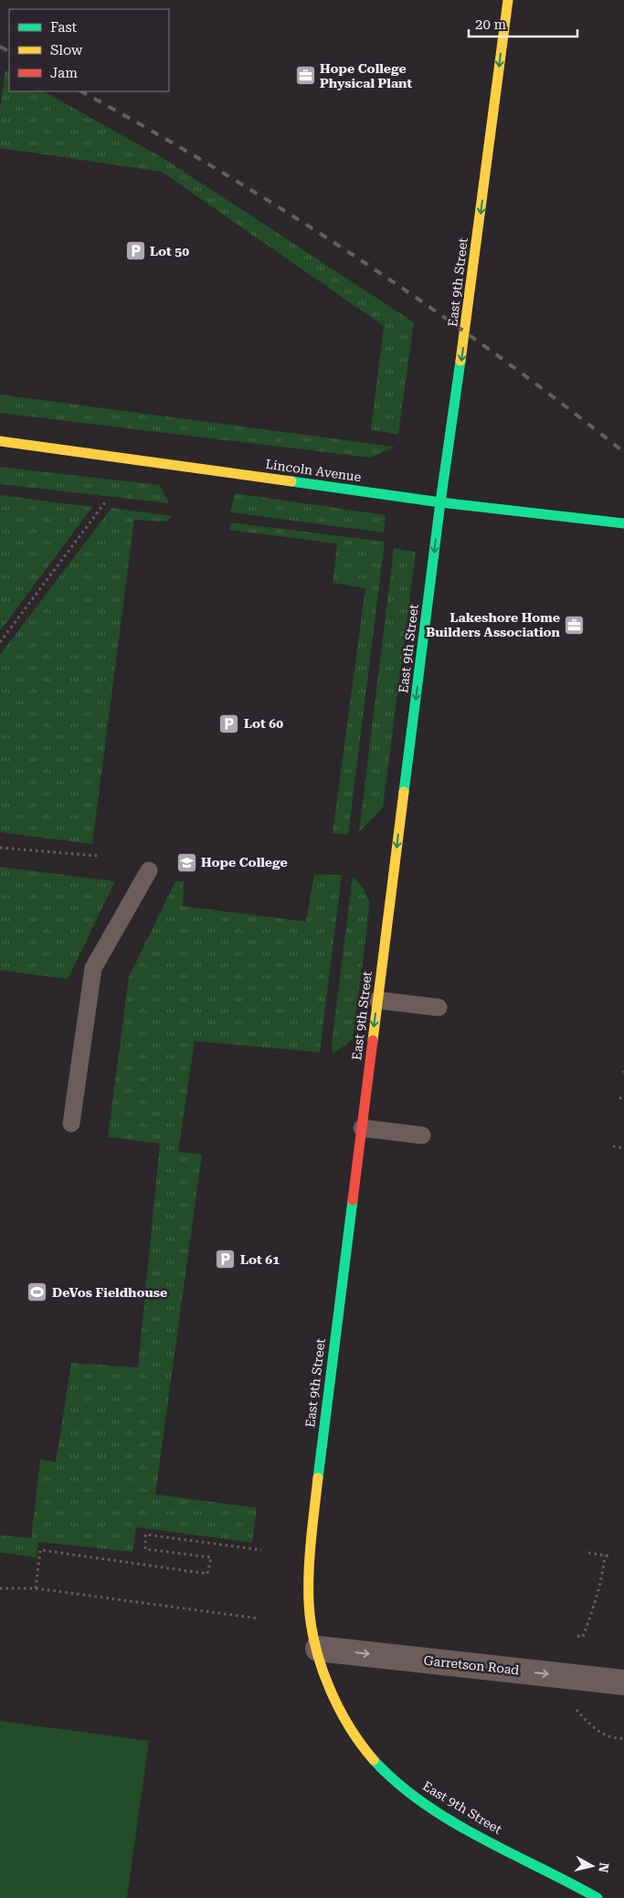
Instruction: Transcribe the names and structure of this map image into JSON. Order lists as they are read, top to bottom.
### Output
{
  "streets": {
    "main road": ["East 9th Street", "Lincoln Avenue"],
    "street": ["Garretson Road"]
  },
  "crossings": [
    ["East 9th Street", "Lincoln Avenue"],
    ["East 9th Street", "Garretson Road"]
  ],
  "one_way": ["East 9th Street", "Garretson Road"],
  "places": {
    "office": ["Hope College Physical Plant", "Lakeshore Home Builders Association"],
    "parking": ["Lot 50", "Lot 60", "Lot 61"],
    "school or university": ["Hope College"],
    "sports": ["DeVos Fieldhouse"]
  },
  "legend": ["Fast", "Slow", "Jam"],
  "scale_bar": "20 m",
  "north": "right"
}
